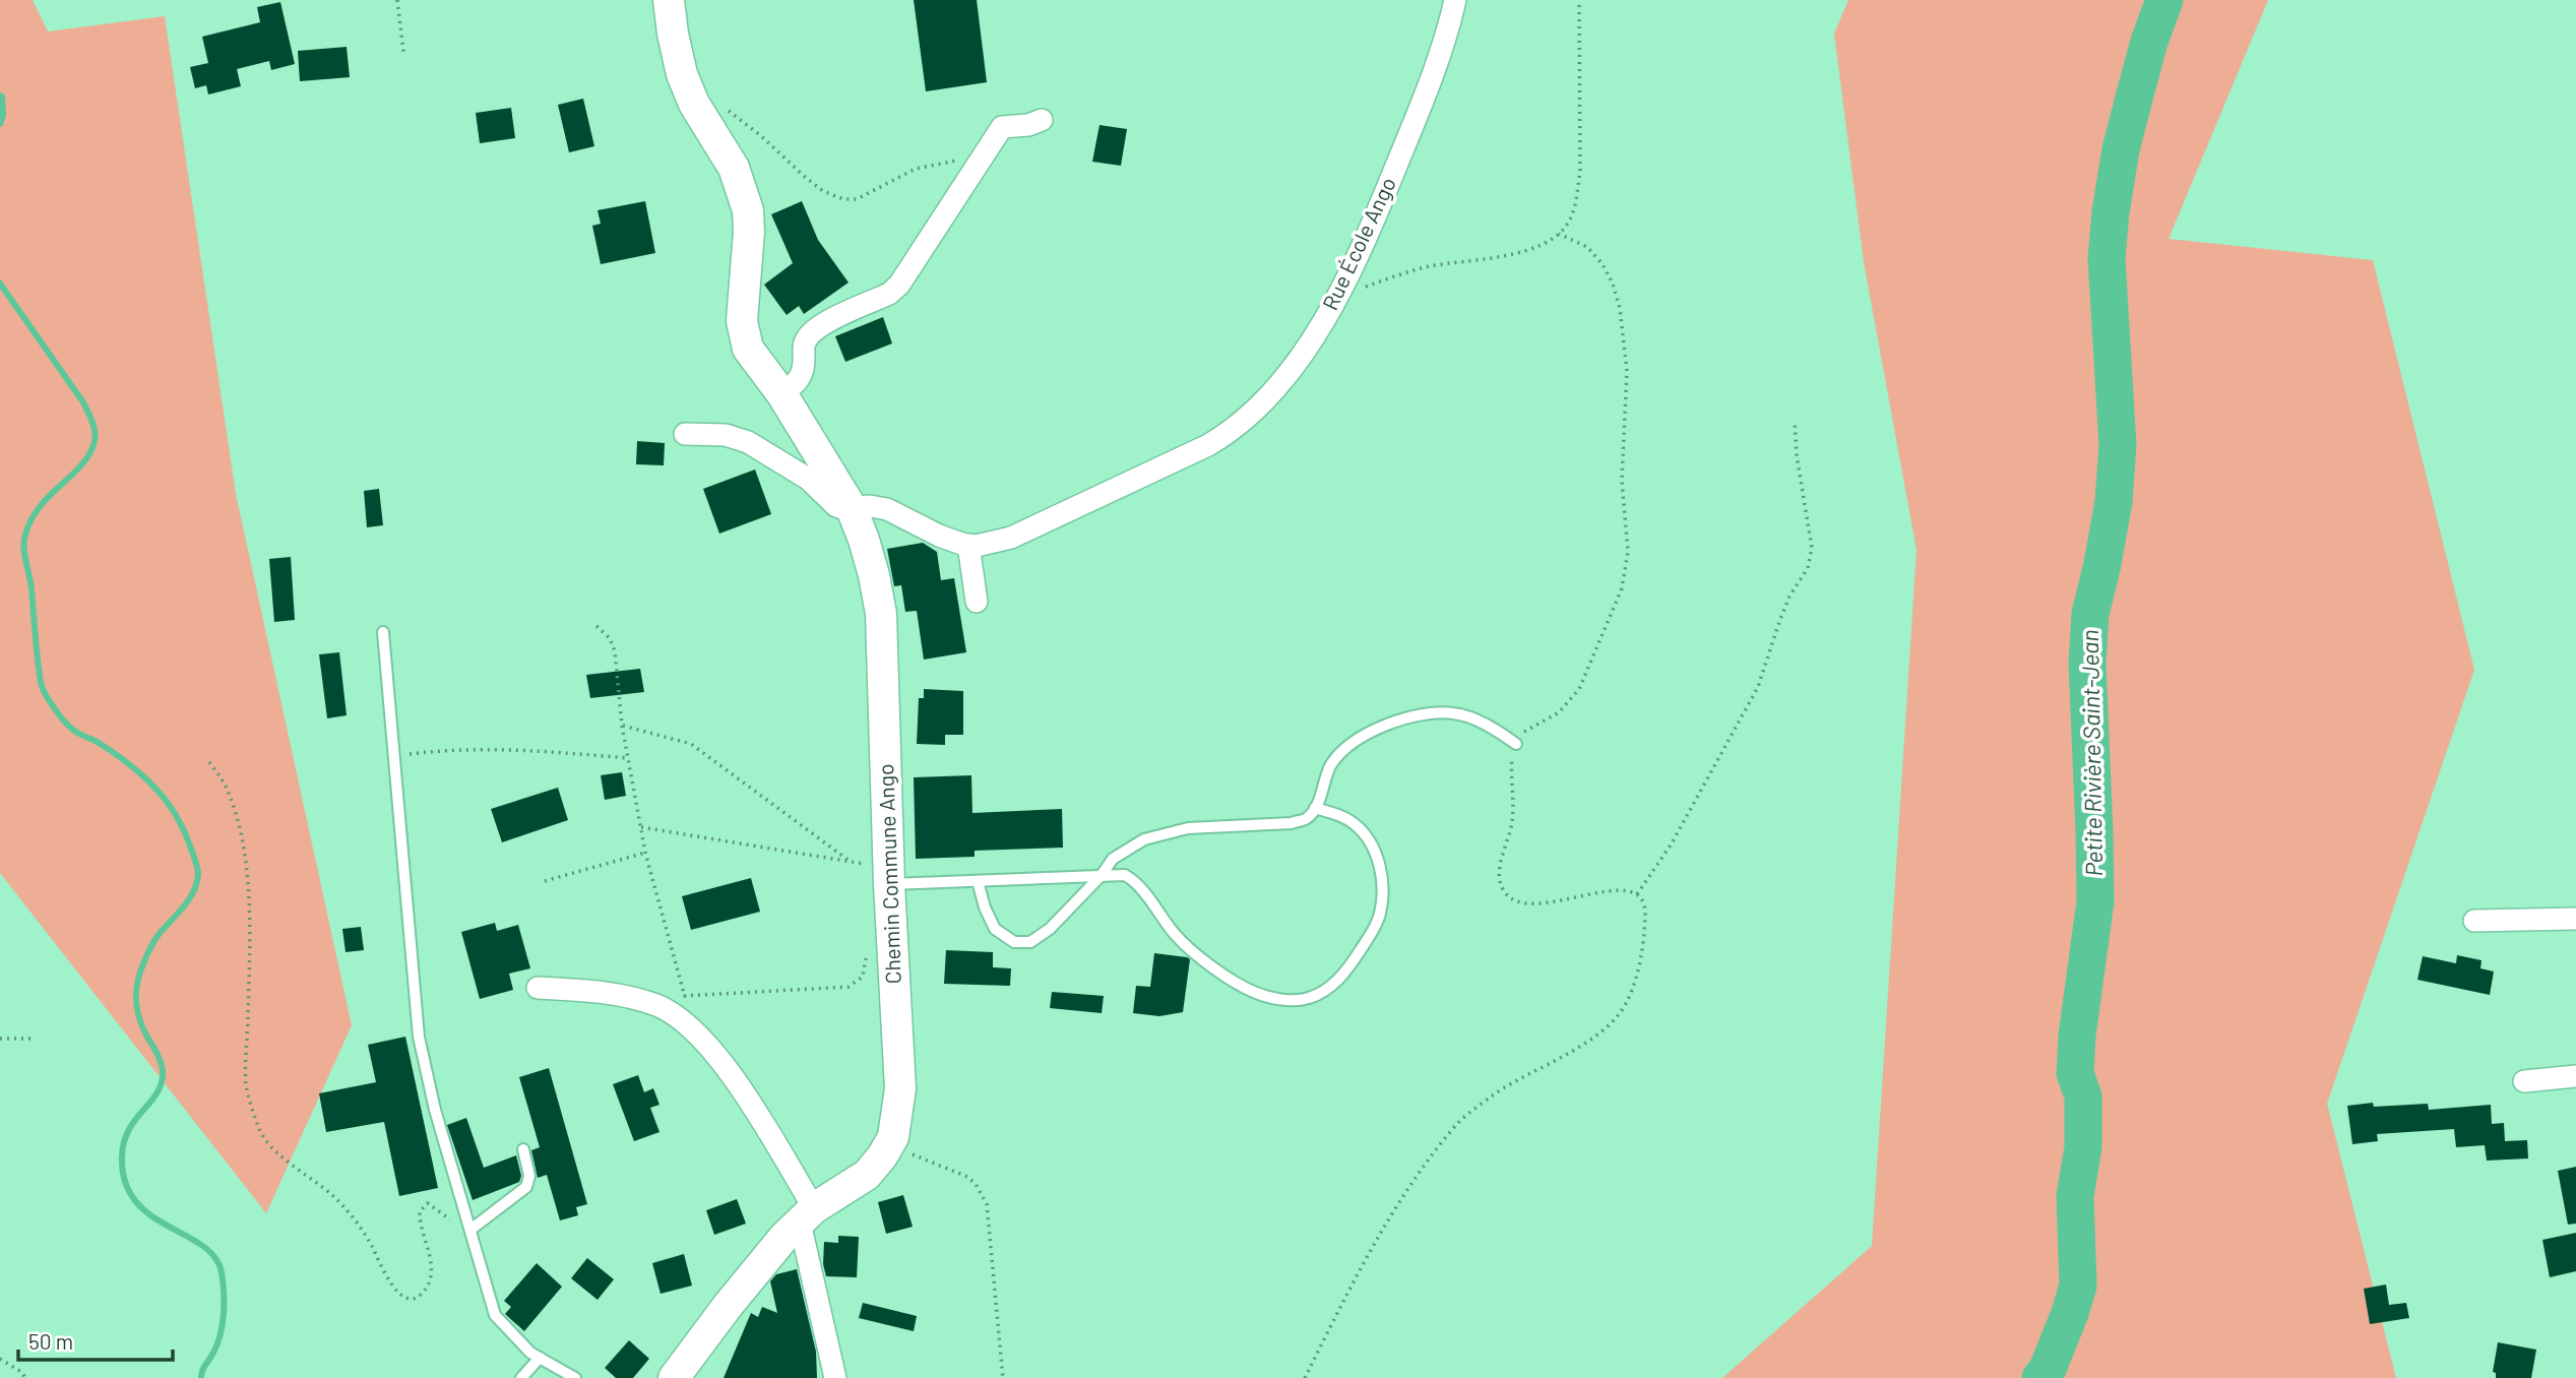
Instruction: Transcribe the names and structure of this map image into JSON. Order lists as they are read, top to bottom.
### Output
{
  "streets": {
    "street": ["Rue École Ango", "Chemin Commune Ango"]
  },
  "crossings": [
    ["Rue École Ango", "Chemin Commune Ango"]
  ],
  "water": ["Petite Rivière Saint-Jean"],
  "scale_bar": "50 m"
}
